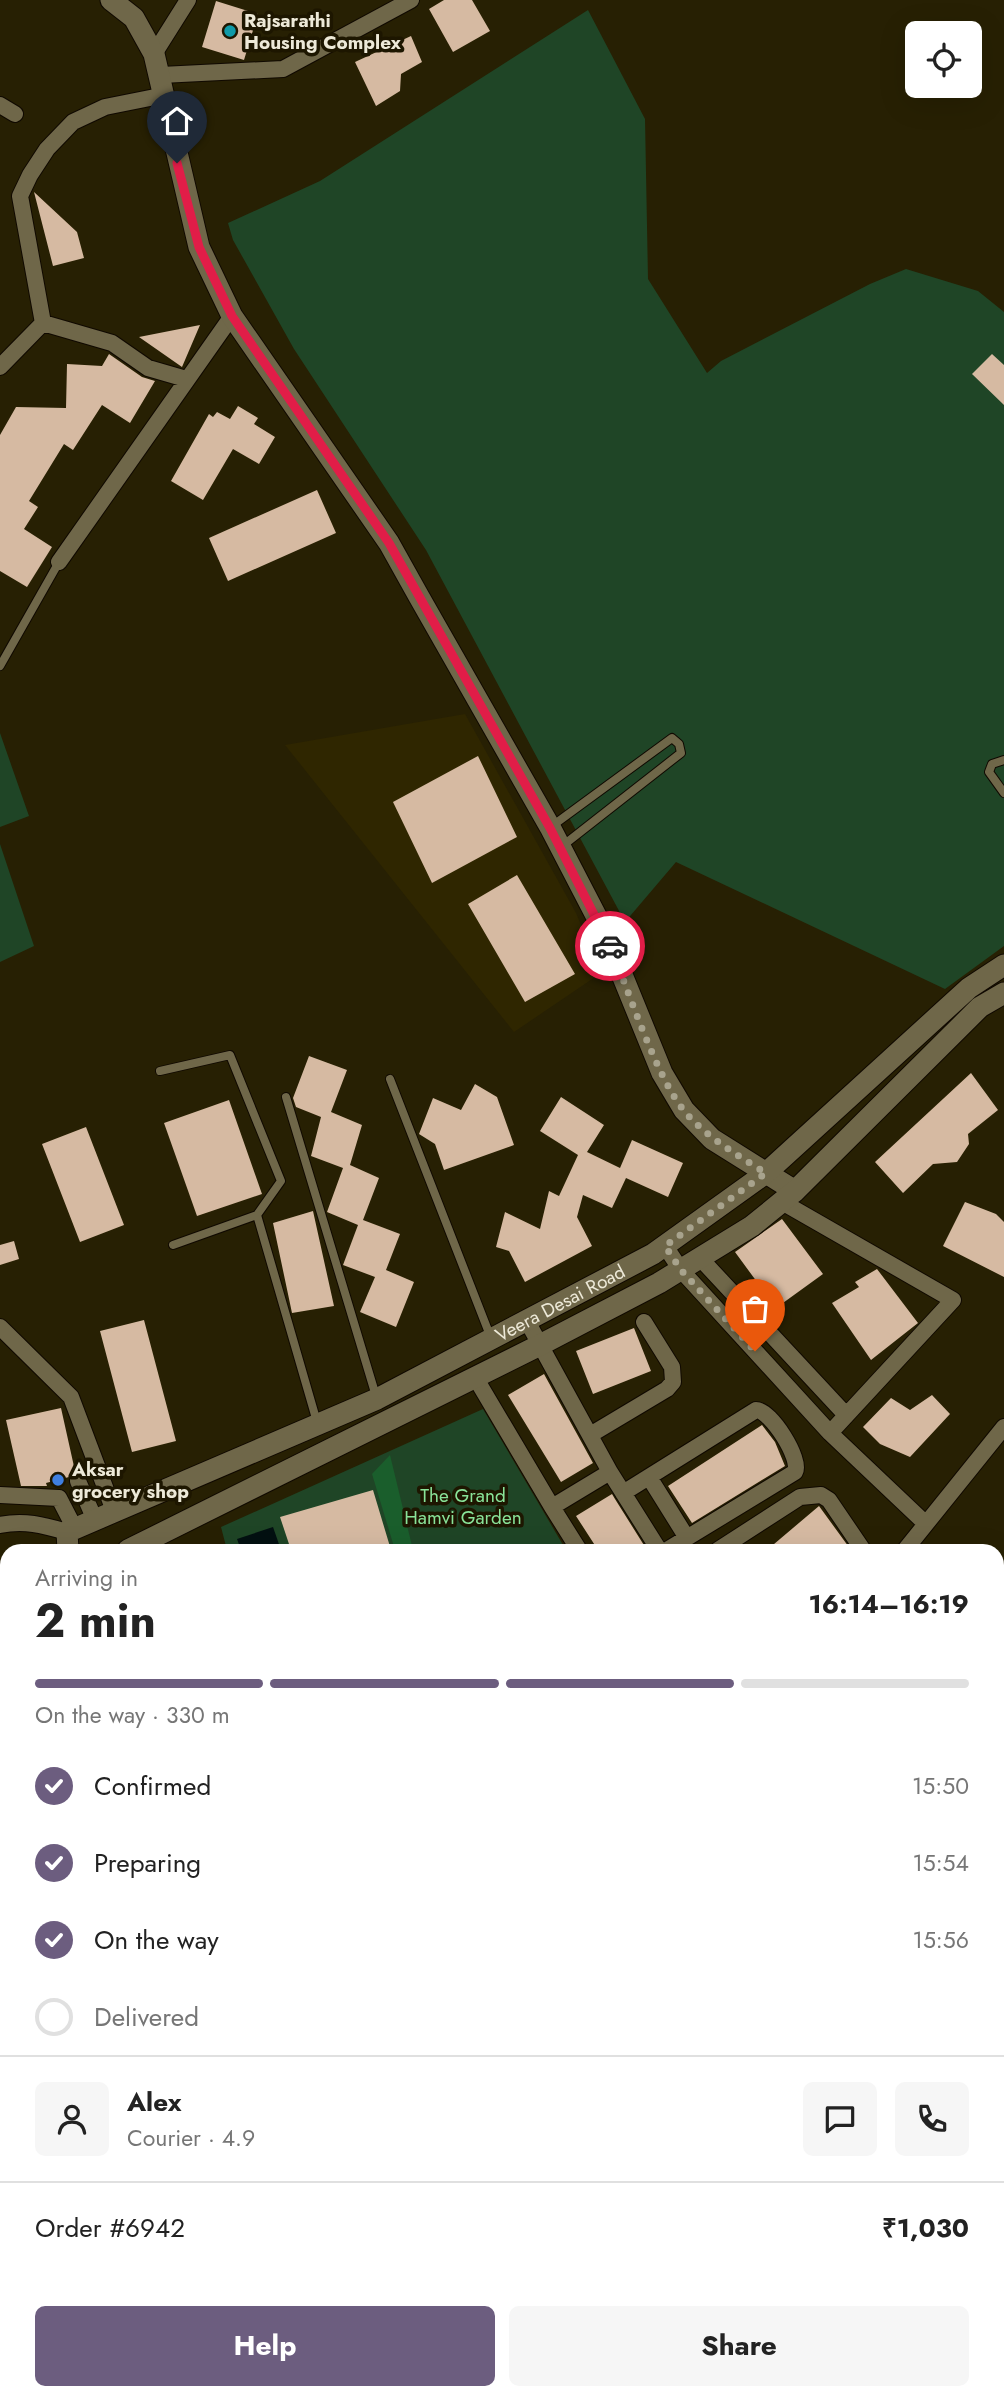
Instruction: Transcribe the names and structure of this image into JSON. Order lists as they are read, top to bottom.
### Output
{
  "streets": {
    "street": ["Veera Desai Road"]
  },
  "parks": ["The Grand Hamvi Garden"],
  "places": ["Rajsarathi Housing Complex", "Aksar grocery shop"],
  "page": {
    "heading": ["2 min", "Arriving in", "16:14–16:19"],
    "panel": [
      "Alex",
      "Courier · 4.9",
      "Order #6942",
      "₹1,030"
    ],
    "bar": "On the way · 330 m",
    "list": [
      ["Confirmed", "15:50"],
      ["Preparing", "15:54"],
      ["On the way", "15:56"],
      "Delivered"
    ],
    "buttons": ["Help", "Share"]
  }
}
